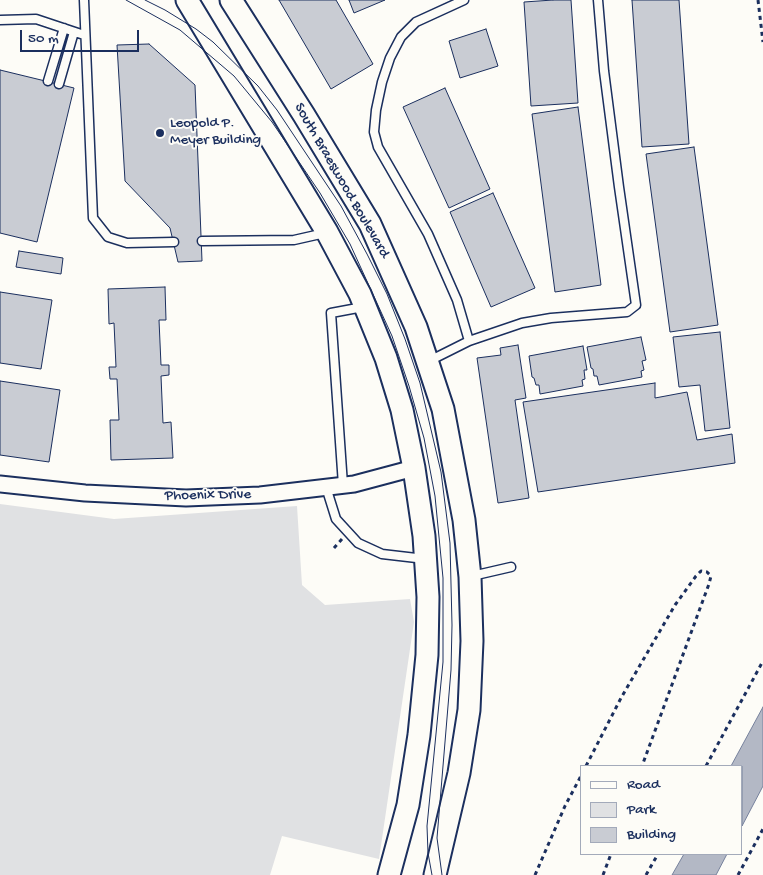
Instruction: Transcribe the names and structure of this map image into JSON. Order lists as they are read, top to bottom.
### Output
{
  "streets": {
    "main road": ["South Braeswood Boulevard"],
    "street": ["Phoenix Drive"]
  },
  "places": ["Leopold P. Meyer Building"],
  "legend": ["Road", "Park", "Building"],
  "scale_bar": "50 m"
}
